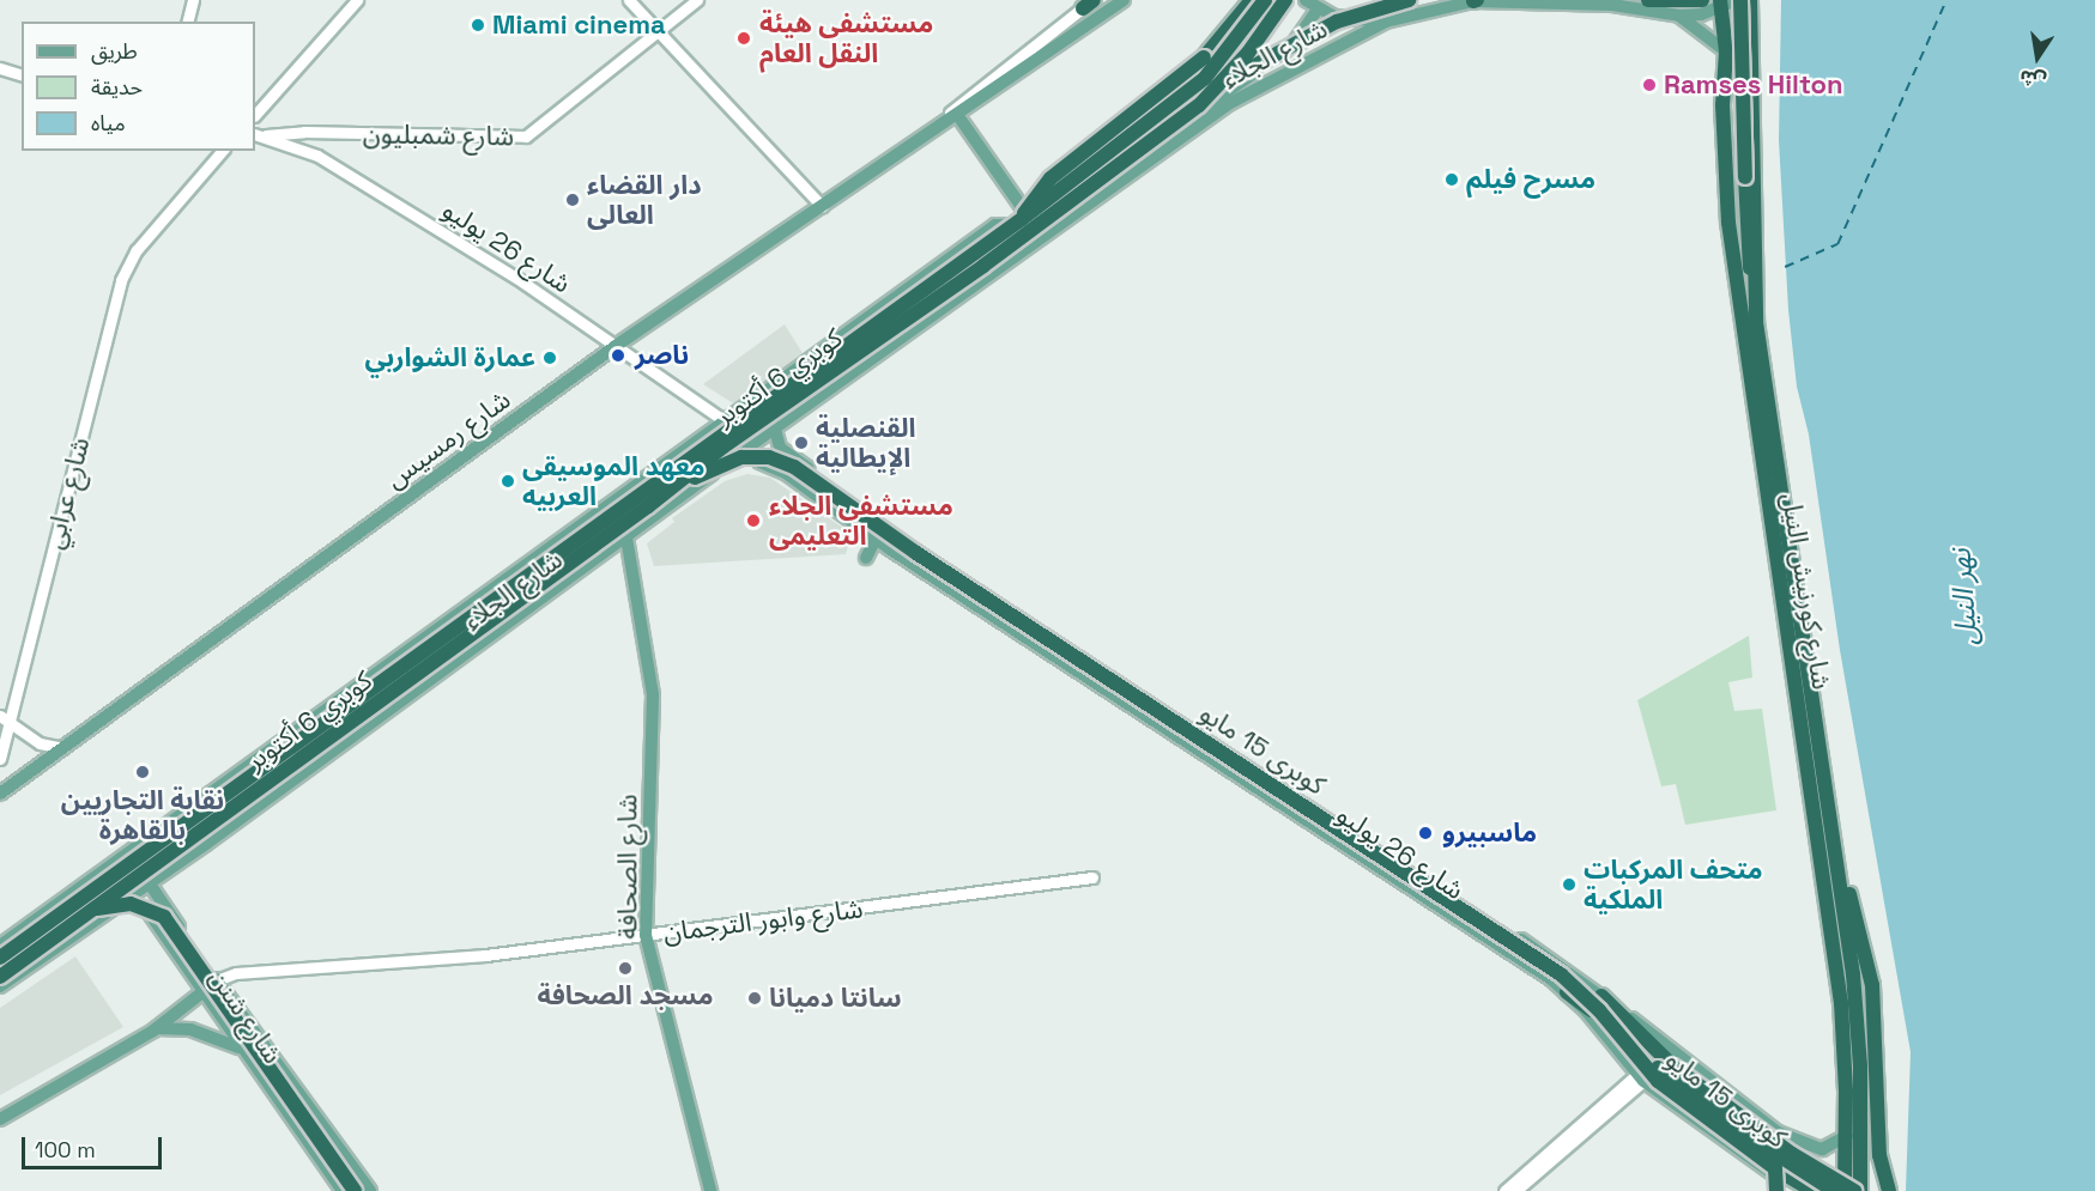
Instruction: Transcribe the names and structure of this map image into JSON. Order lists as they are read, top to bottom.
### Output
{
  "streets": {
    "highway": ["كوبري 6 أكتوبر", "شارع كورنيش النيل", "كوبرى 15 مايو"],
    "main road": [
      "شارع الجلاء",
      "شارع 26 يوليو",
      "شارع رمسيس",
      "شارع الصحافة",
      "شارع شنن"
    ],
    "street": ["شارع شمبليون", "شارع عرابي", "شارع وابور الترجمان"]
  },
  "crossings": [
    ["شارع الجلاء", "شارع 26 يوليو"],
    ["شارع الجلاء", "شارع رمسيس"],
    ["شارع الجلاء", "شارع كورنيش النيل"],
    ["شارع الجلاء", "شارع الصحافة"],
    ["شارع الجلاء", "شارع شنن"],
    ["شارع شمبليون", "شارع 26 يوليو"],
    ["شارع 26 يوليو", "شارع رمسيس"],
    ["شارع 26 يوليو", "شارع كورنيش النيل"],
    ["كوبري 6 أكتوبر", "كوبرى 15 مايو"],
    ["شارع الصحافة", "شارع وابور الترجمان"],
    ["شارع وابور الترجمان", "شارع شنن"]
  ],
  "water": ["نهر النيل"],
  "places": [
    "Miami cinema",
    "مستشفى هيئة النقل العام",
    "Ramses Hilton",
    "مسرح فيلم",
    "دار القضاء العالى",
    "ناصر",
    "عمارة الشواربي",
    "القنصلية الإيطالية",
    "معهد الموسيقى العربيه",
    "مستشفى الجلاء التعليمى",
    "نقابة التجاريين بالقاهرة",
    "ماسبيرو",
    "متحف المركبات الملكية",
    "مسجد الصحافة",
    "سانتا دميانا"
  ],
  "legend": ["طريق", "حديقة", "مياه"],
  "scale_bar": "100 m",
  "north": "bottom"
}
